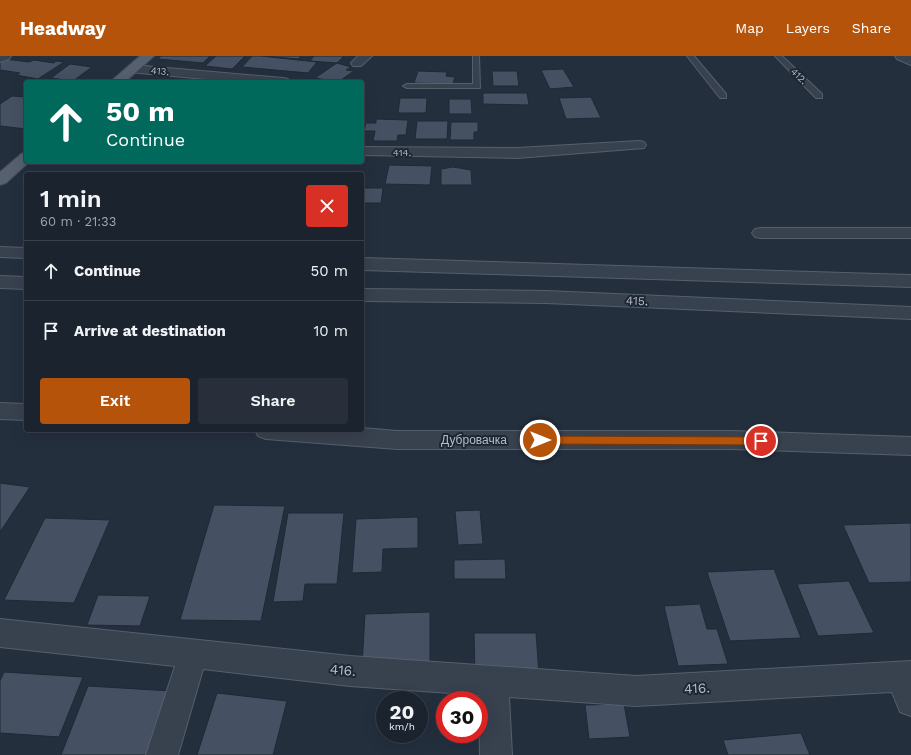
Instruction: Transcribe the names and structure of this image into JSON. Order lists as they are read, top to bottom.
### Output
{
  "streets": {
    "street": [
      "413.",
      "414.",
      "415.",
      "Дубровачка",
      "416."
    ],
    "lane": ["412."]
  },
  "page": {
    "header": "Headway",
    "nav": ["Map", "Layers", "Share"],
    "turn": ["50 m", "Continue"],
    "heading": ["1 min", "60 m · 21:33"],
    "list": [
      {
        "name": "Continue",
        "value": "50 m"
      },
      {
        "name": "Arrive at destination",
        "value": "10 m"
      }
    ],
    "buttons": ["Exit", "Share"],
    "speed": "20 km/h",
    "limit": "30"
  }
}
